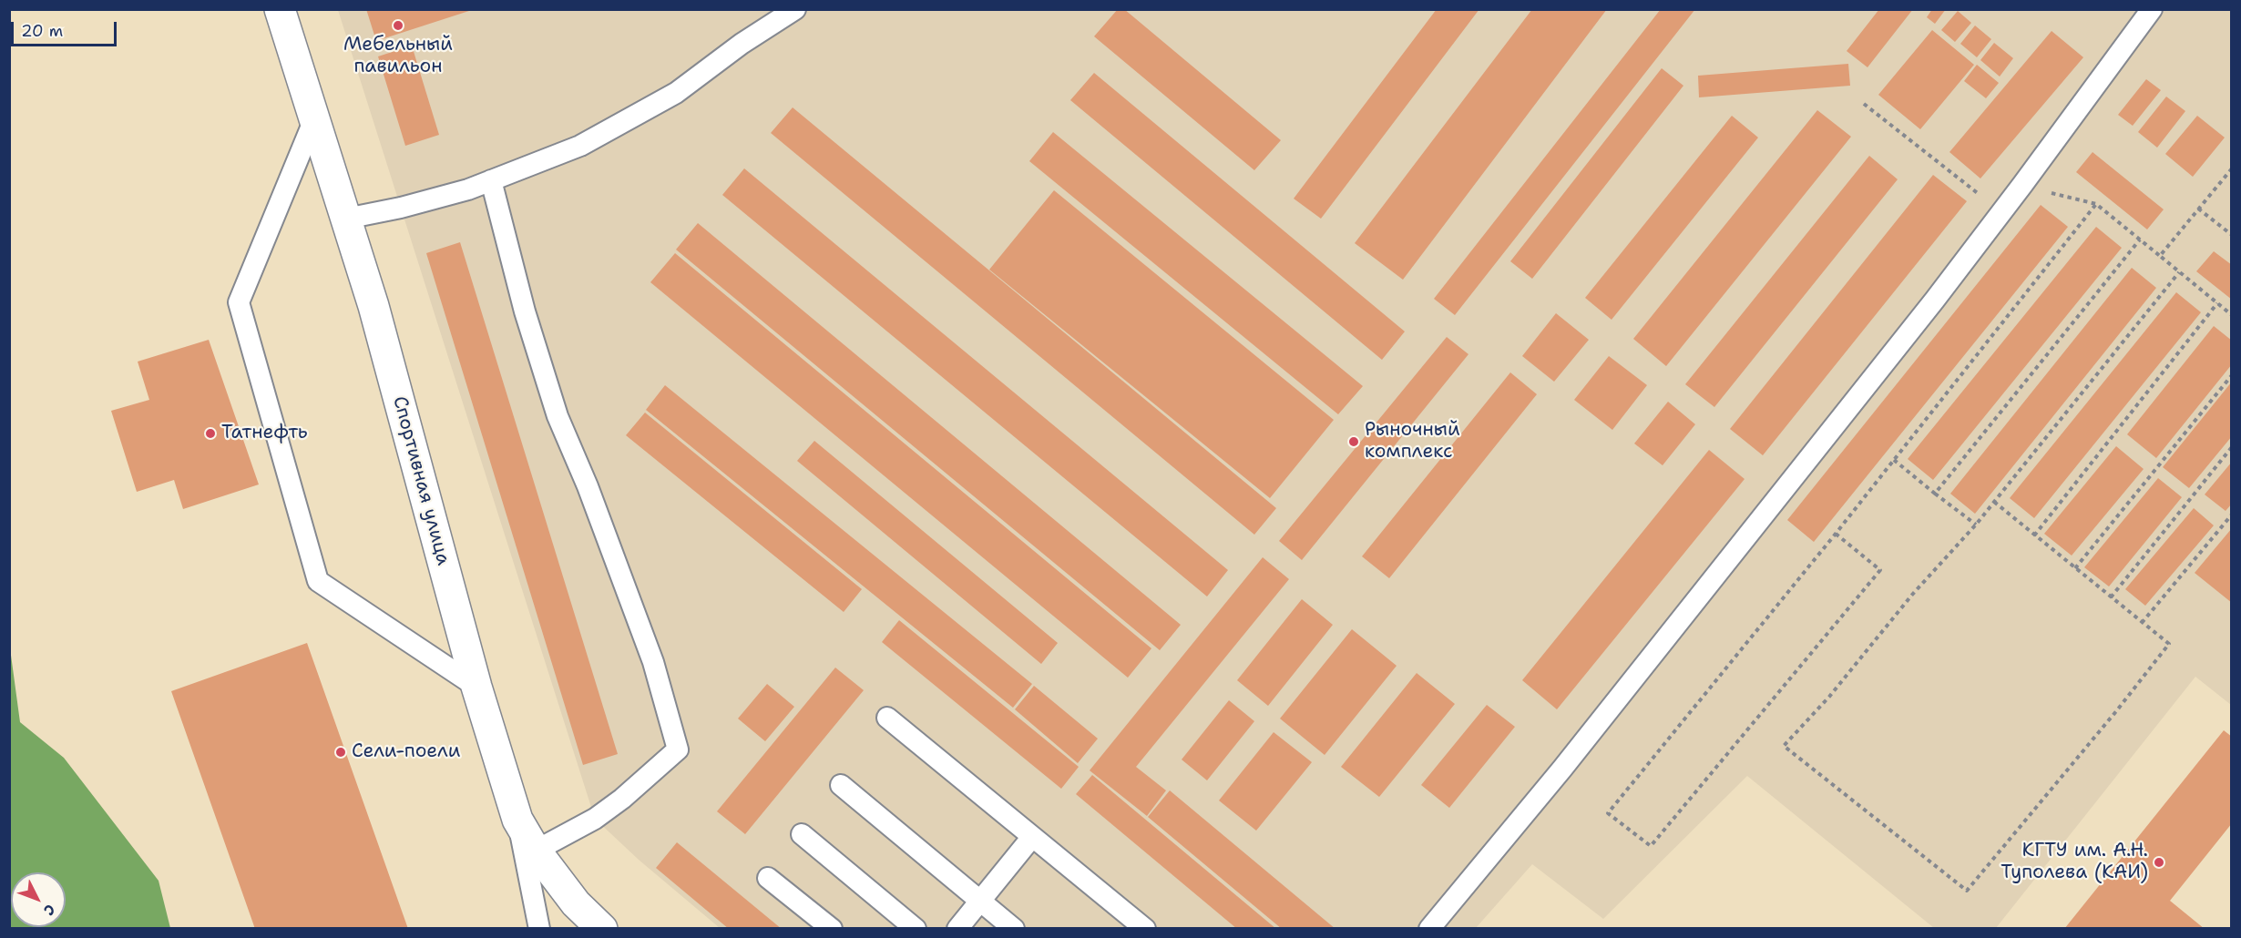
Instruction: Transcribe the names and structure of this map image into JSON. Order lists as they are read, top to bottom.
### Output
{
  "streets": {
    "street": ["Спортивная улица"]
  },
  "places": [
    "Мебельный павильон",
    "Татнефть",
    "Рыночный комплекс",
    "Сели-поели",
    "КГТУ им. А.Н. Туполева (КАИ)"
  ],
  "scale_bar": "20 m",
  "north": "bottom right"
}
